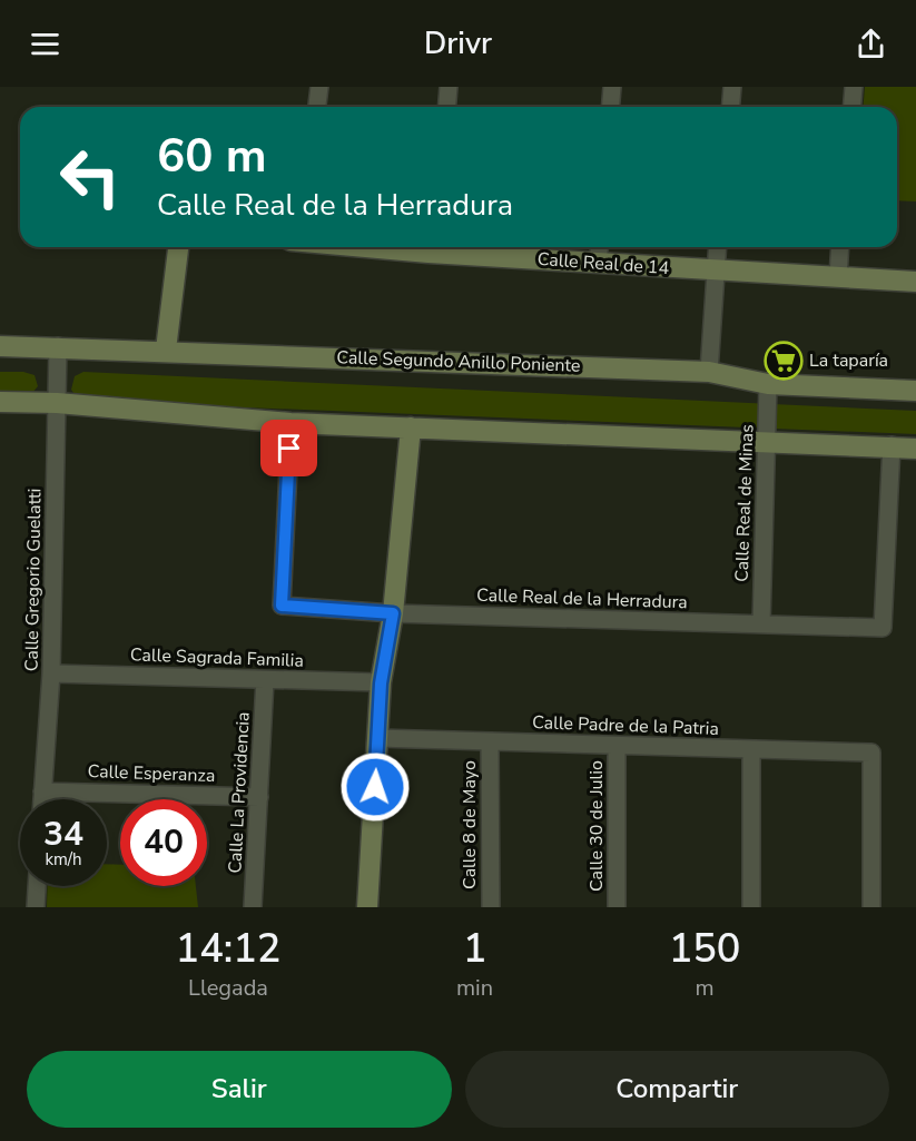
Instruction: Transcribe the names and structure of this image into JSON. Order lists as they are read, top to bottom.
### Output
{
  "streets": {
    "main road": ["Calle Real de 14", "Calle Segundo Anillo Poniente"],
    "street": [
      "Calle Real de Minas",
      "Calle Gregorio Guelatti",
      "Calle Real de la Herradura",
      "Calle Sagrada Familia",
      "Calle Padre de la Patria",
      "Calle Esperanza",
      "Calle La Providencia",
      "Calle 8 de Mayo",
      "Calle 30 de Julio"
    ]
  },
  "crossings": [
    ["Calle Segundo Anillo Poniente", "Calle Real de Minas"],
    ["Calle Segundo Anillo Poniente", "Calle Gregorio Guelatti"],
    ["Calle Real de Minas", "Calle Real de la Herradura"],
    ["Calle Gregorio Guelatti", "Calle Sagrada Familia"],
    ["Calle Gregorio Guelatti", "Calle Esperanza"],
    ["Calle Sagrada Familia", "Calle La Providencia"],
    ["Calle Padre de la Patria", "Calle 8 de Mayo"],
    ["Calle Padre de la Patria", "Calle 30 de Julio"],
    ["Calle Esperanza", "Calle La Providencia"]
  ],
  "places": {
    "supermarket": ["La taparía"]
  },
  "page": {
    "header": "Drivr",
    "turn": ["60 m", "Calle Real de la Herradura"],
    "speed": "34 km/h",
    "limit": "40",
    "eta": [
      "14:12",
      "Llegada",
      "1",
      "min",
      "150",
      "m"
    ],
    "buttons": ["Salir", "Compartir"]
  }
}
